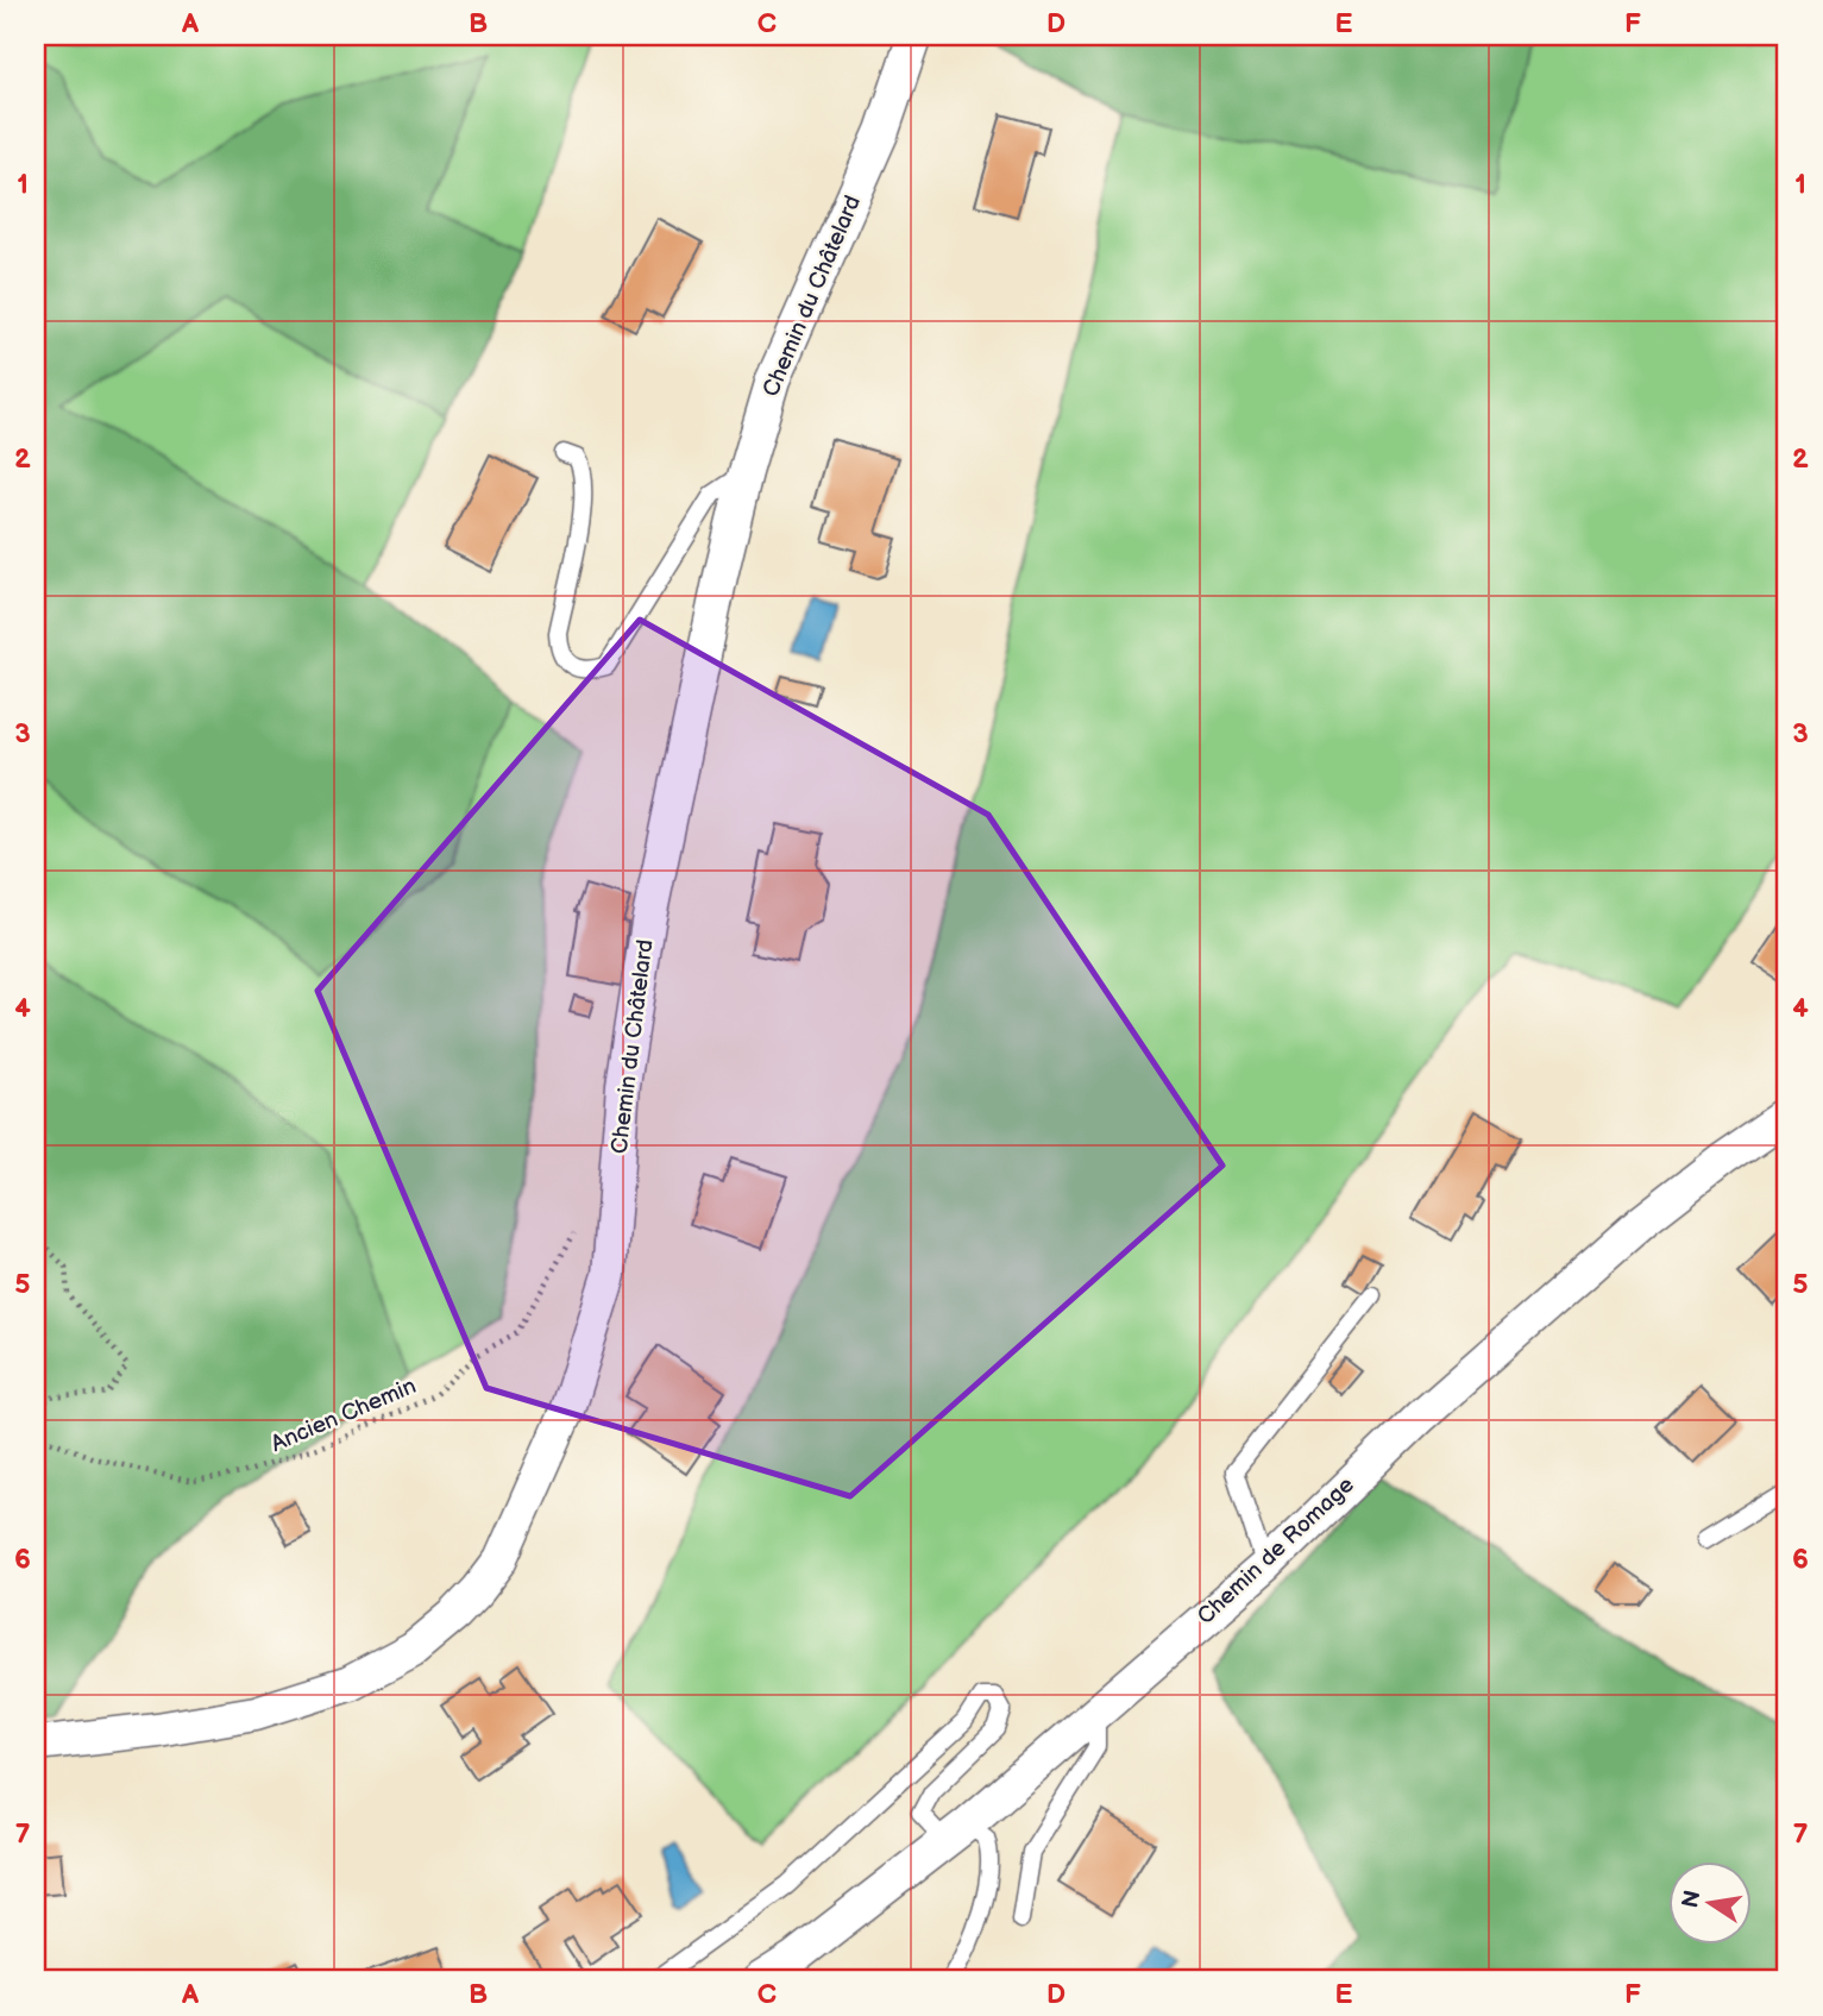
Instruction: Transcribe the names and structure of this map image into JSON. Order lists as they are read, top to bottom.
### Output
{
  "streets": {
    "street": ["Chemin du Châtelard", "Chemin de Romage"],
    "path": ["Ancien Chemin"]
  },
  "north": "left",
  "grid": {
    "columns": [
      "A",
      "B",
      "C",
      "D",
      "E",
      "F"
    ],
    "rows": [
      "1",
      "2",
      "3",
      "4",
      "5",
      "6",
      "7"
    ]
  }
}
